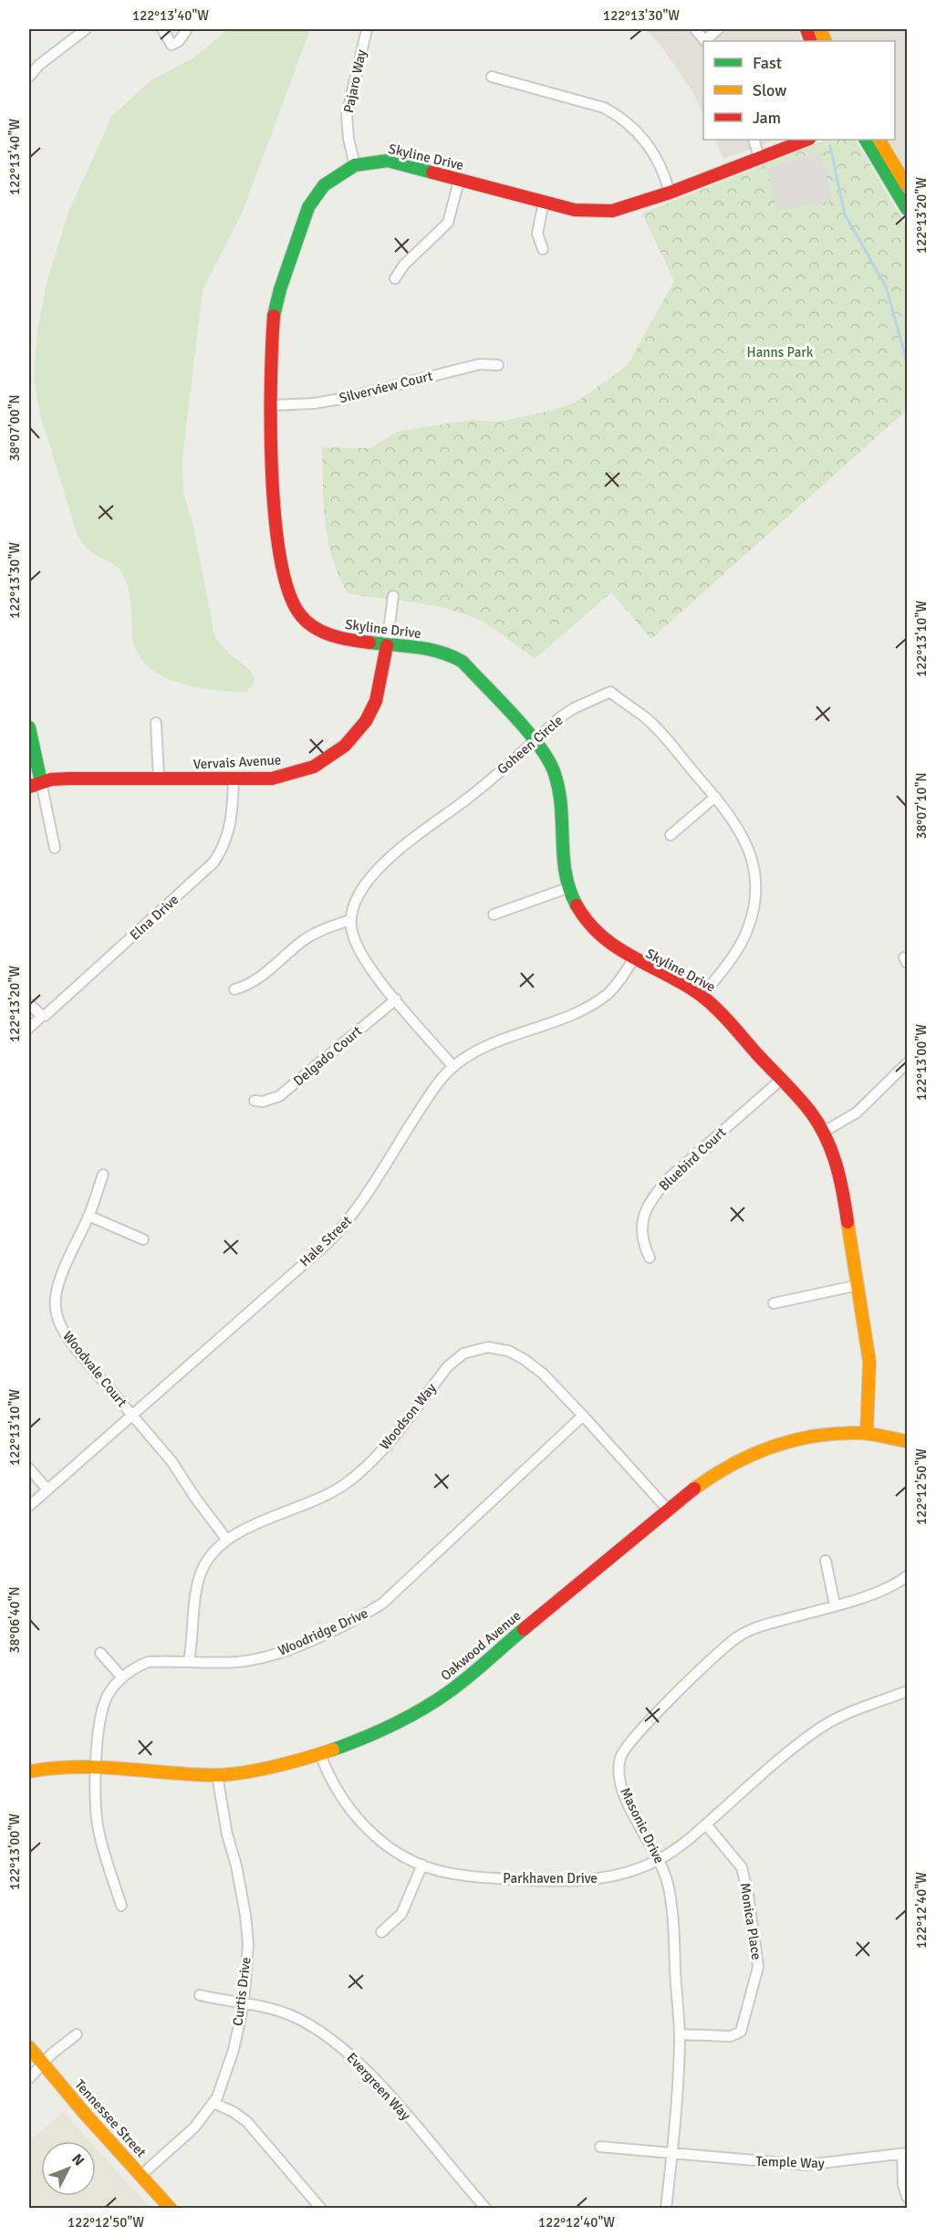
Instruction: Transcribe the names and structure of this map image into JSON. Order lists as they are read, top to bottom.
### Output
{
  "streets": {
    "street": [
      "Pajaro Way",
      "Skyline Drive",
      "Silverview Court",
      "Goheen Circle",
      "Vervais Avenue",
      "Elna Drive",
      "Delgado Court",
      "Bluebird Court",
      "Hale Street",
      "Woodvale Court",
      "Woodson Way",
      "Woodridge Drive",
      "Oakwood Avenue",
      "Masonic Drive",
      "Parkhaven Drive",
      "Monica Place",
      "Curtis Drive",
      "Evergreen Way",
      "Tennessee Street",
      "Temple Way"
    ]
  },
  "crossings": [
    ["Pajaro Way", "Skyline Drive"],
    ["Skyline Drive", "Silverview Court"],
    ["Skyline Drive", "Goheen Circle"],
    ["Skyline Drive", "Vervais Avenue"],
    ["Skyline Drive", "Bluebird Court"],
    ["Skyline Drive", "Hale Street"],
    ["Skyline Drive", "Oakwood Avenue"],
    ["Vervais Avenue", "Elna Drive"],
    ["Hale Street", "Woodvale Court"],
    ["Woodvale Court", "Woodson Way"],
    ["Woodson Way", "Woodridge Drive"],
    ["Woodson Way", "Oakwood Avenue"],
    ["Woodridge Drive", "Oakwood Avenue"],
    ["Oakwood Avenue", "Parkhaven Drive"],
    ["Oakwood Avenue", "Curtis Drive"],
    ["Masonic Drive", "Parkhaven Drive"],
    ["Masonic Drive", "Monica Place"],
    ["Masonic Drive", "Temple Way"],
    ["Parkhaven Drive", "Monica Place"],
    ["Curtis Drive", "Evergreen Way"],
    ["Curtis Drive", "Tennessee Street"]
  ],
  "parks": ["Hanns Park"],
  "legend": ["Fast", "Slow", "Jam"],
  "north": "top right",
  "coordinates": [
    "122°13'40\"W",
    "122°13'30\"W",
    "122°13'20\"W",
    "38°07'00\"N",
    "122°13'10\"W",
    "38°07'10\"N",
    "122°13'00\"W",
    "122°12'50\"W",
    "38°06'40\"N",
    "122°12'40\"W"
  ]
}
